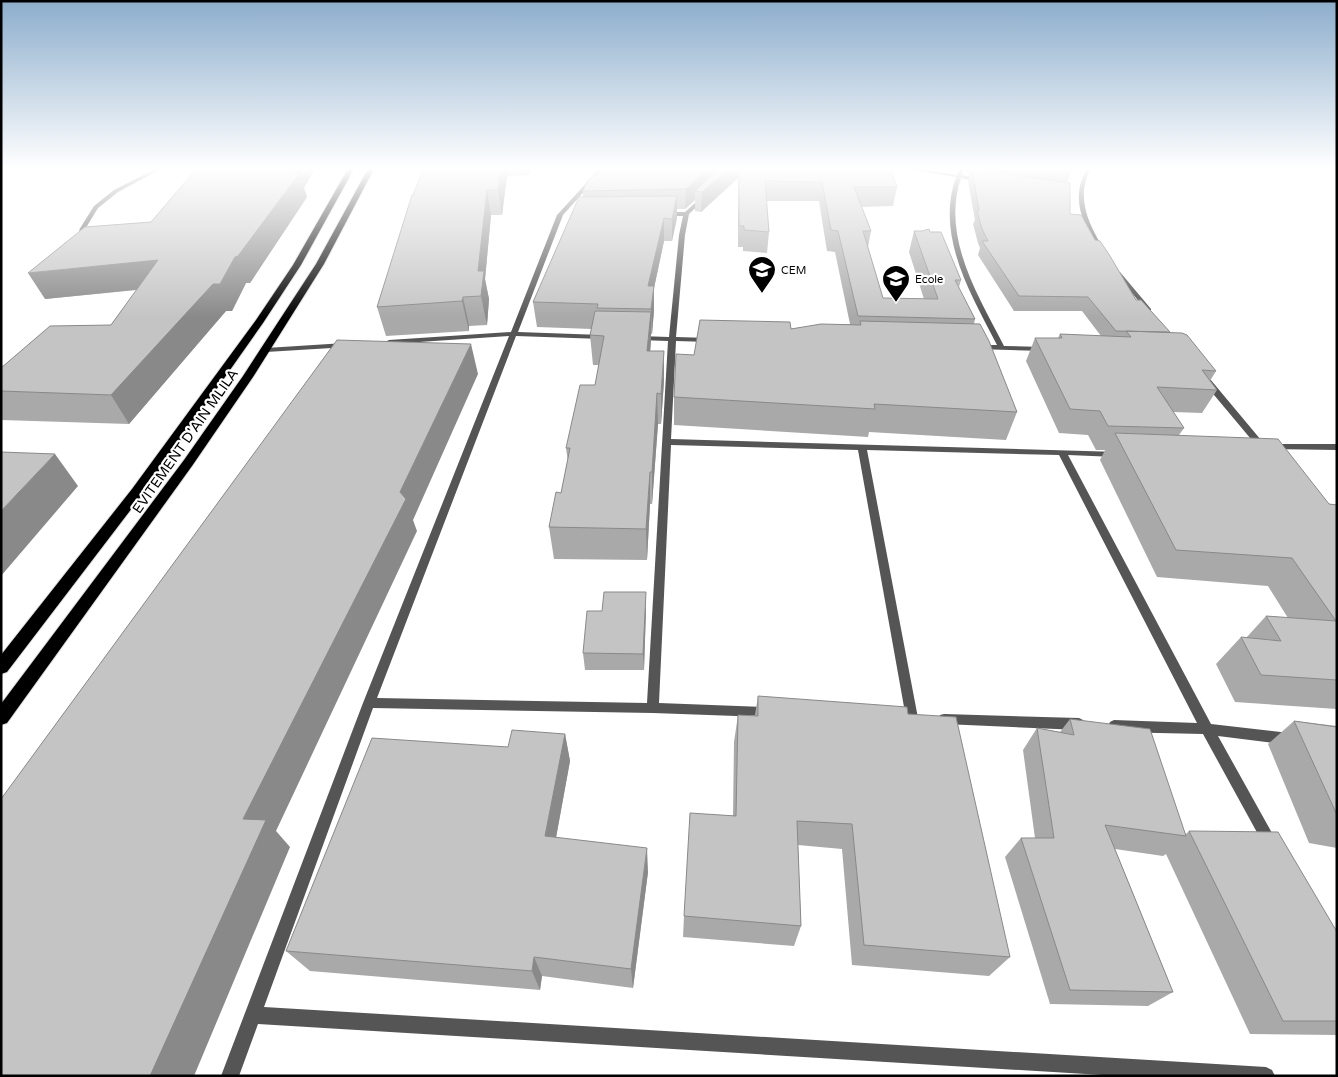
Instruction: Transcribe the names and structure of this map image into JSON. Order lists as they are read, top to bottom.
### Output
{
  "streets": {
    "highway": ["EVITEMENT D'AIN MLILA"]
  },
  "places": {
    "school or university": ["CEM", "Ecole"]
  }
}
